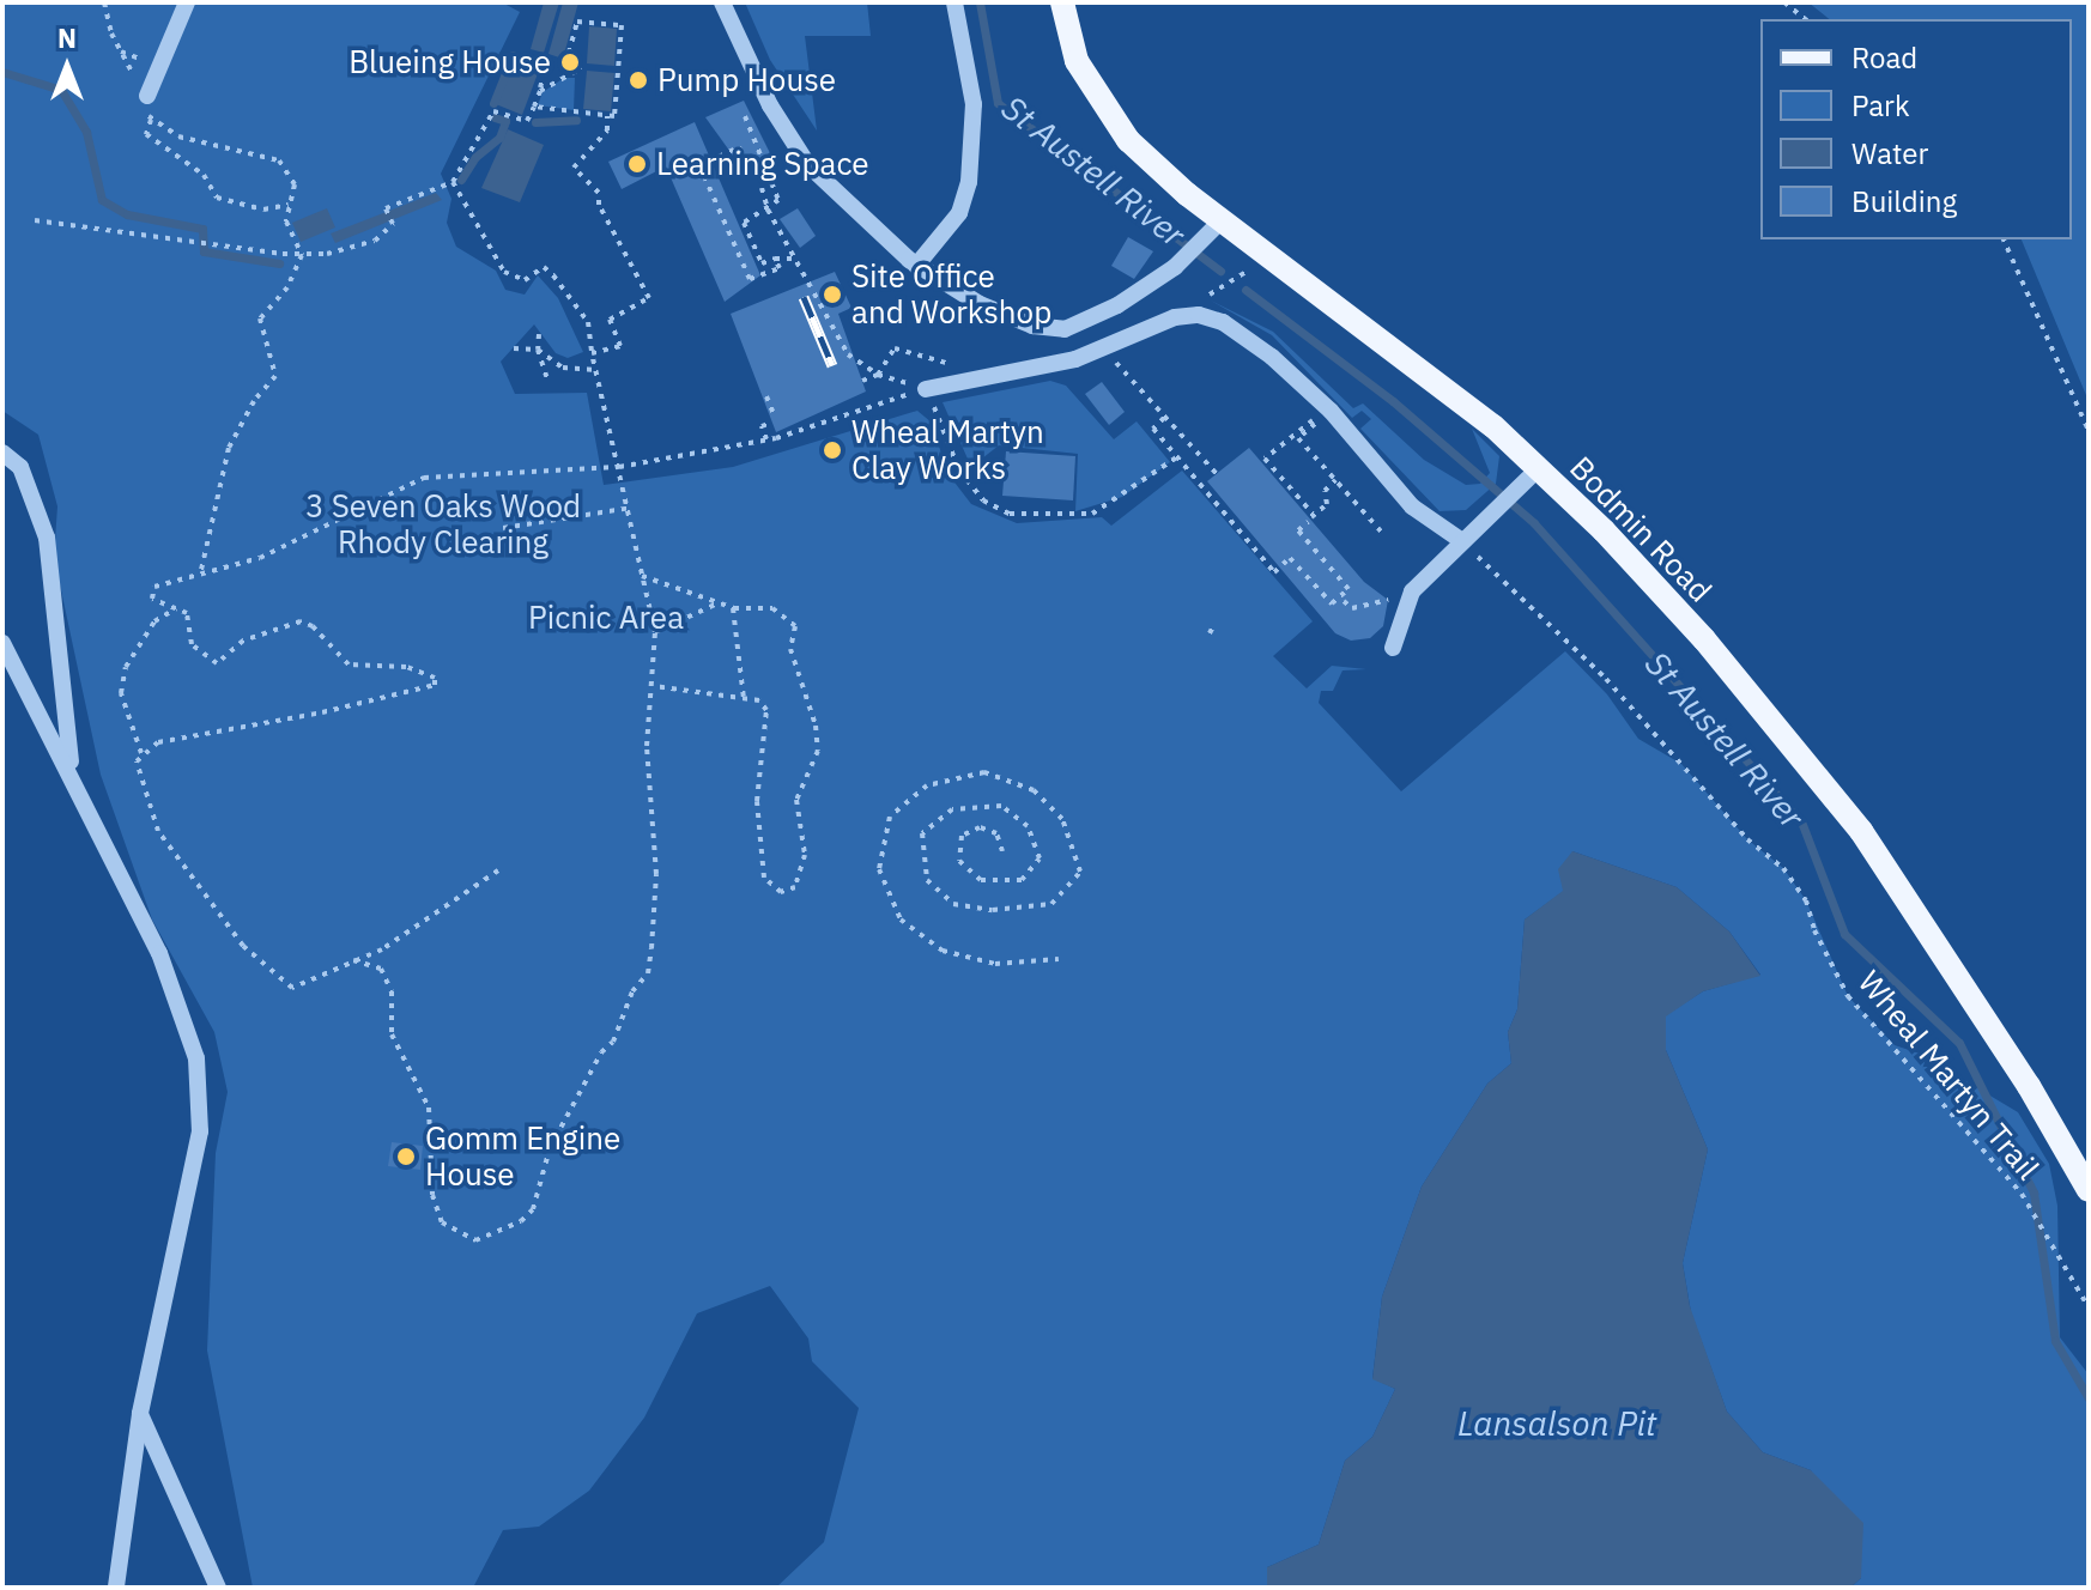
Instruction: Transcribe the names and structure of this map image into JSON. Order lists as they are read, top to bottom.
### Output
{
  "streets": {
    "main road": ["Bodmin Road"],
    "path": ["Wheal Martyn Trail"]
  },
  "water": ["St Austell River", "Lansalson Pit"],
  "parks": ["3 Seven Oaks Wood Rhody Clearing", "Picnic Area"],
  "places": [
    "Blueing House",
    "Pump House",
    "Learning Space",
    "Site Office and Workshop",
    "Wheal Martyn Clay Works",
    "Gomm Engine House"
  ],
  "legend": [
    "Road",
    "Park",
    "Water",
    "Building"
  ],
  "north": "top"
}
